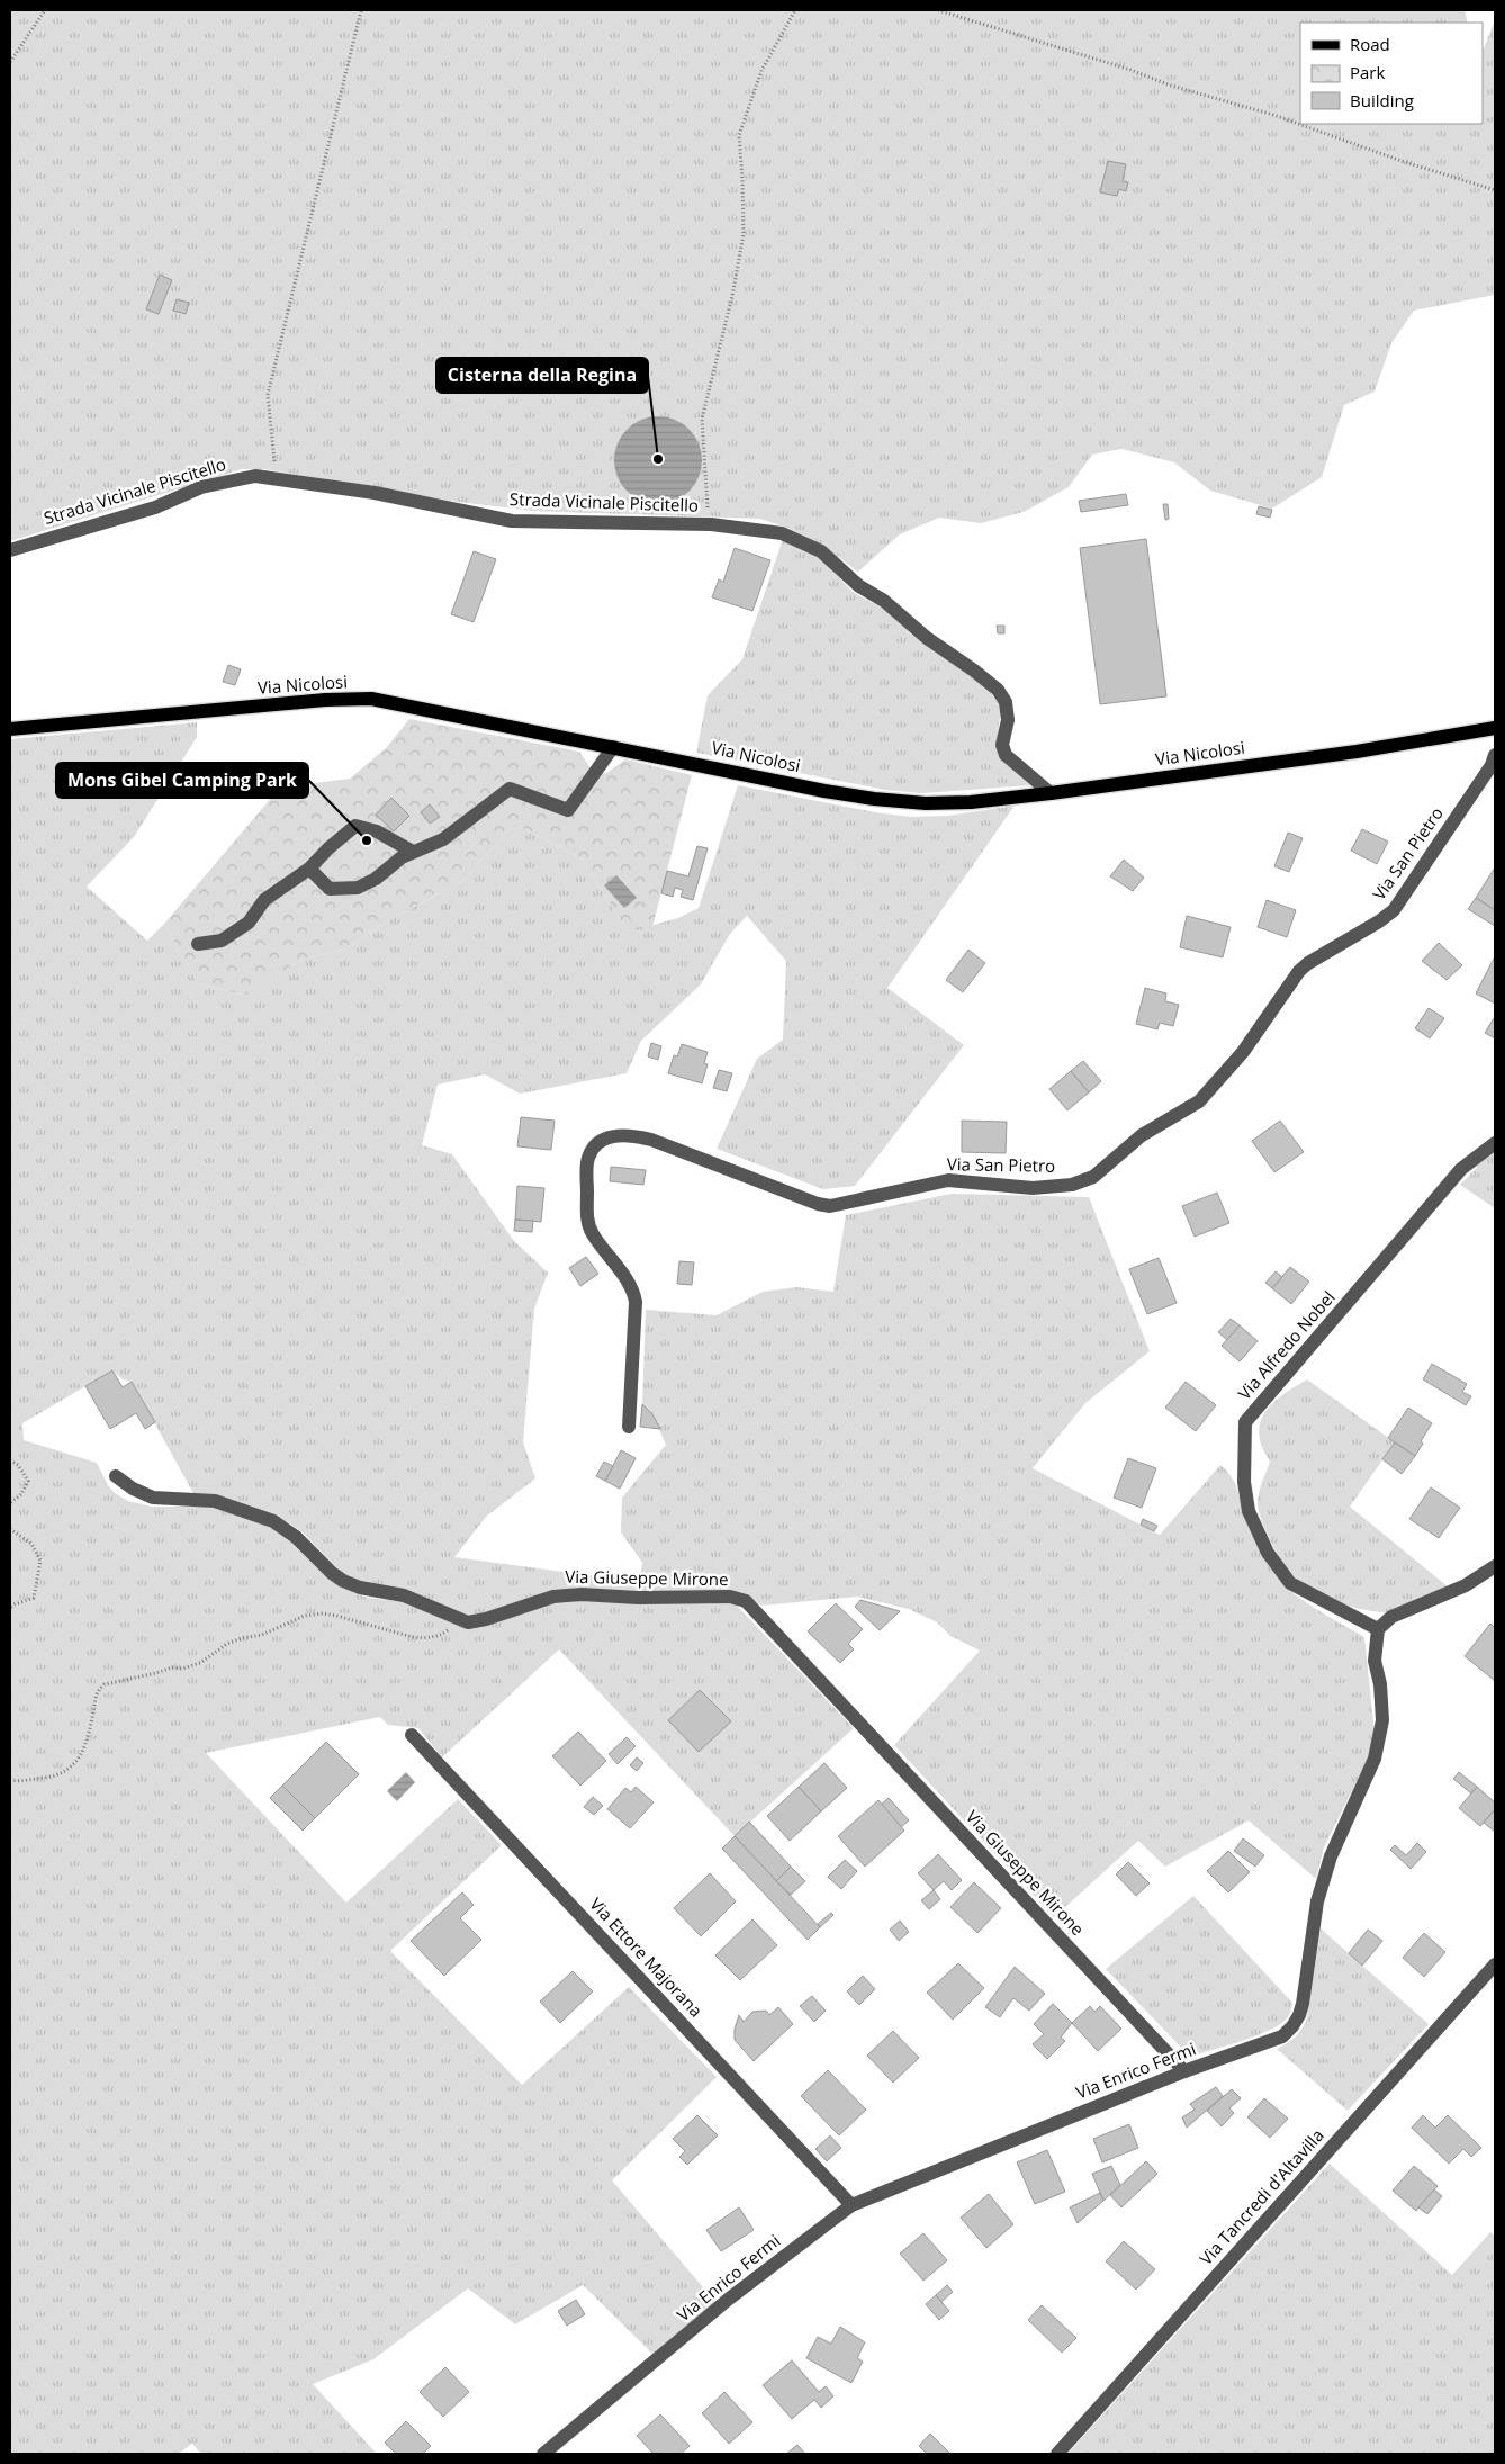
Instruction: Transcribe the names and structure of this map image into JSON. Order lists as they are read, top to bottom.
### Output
{
  "streets": {
    "main road": ["Via Nicolosi"],
    "street": [
      "Strada Vicinale Piscitello",
      "Via San Pietro",
      "Via Alfredo Nobel",
      "Via Giuseppe Mirone",
      "Via Ettore Majorana",
      "Via Enrico Fermi",
      "Via Tancredi d'Altavilla"
    ]
  },
  "crossings": [
    ["Strada Vicinale Piscitello", "Via Nicolosi"],
    ["Via Alfredo Nobel", "Via Enrico Fermi"],
    ["Via Giuseppe Mirone", "Via Enrico Fermi"],
    ["Via Ettore Majorana", "Via Enrico Fermi"]
  ],
  "places": ["Cisterna della Regina", "Mons Gibel Camping Park"],
  "legend": ["Road", "Park", "Building"]
}
